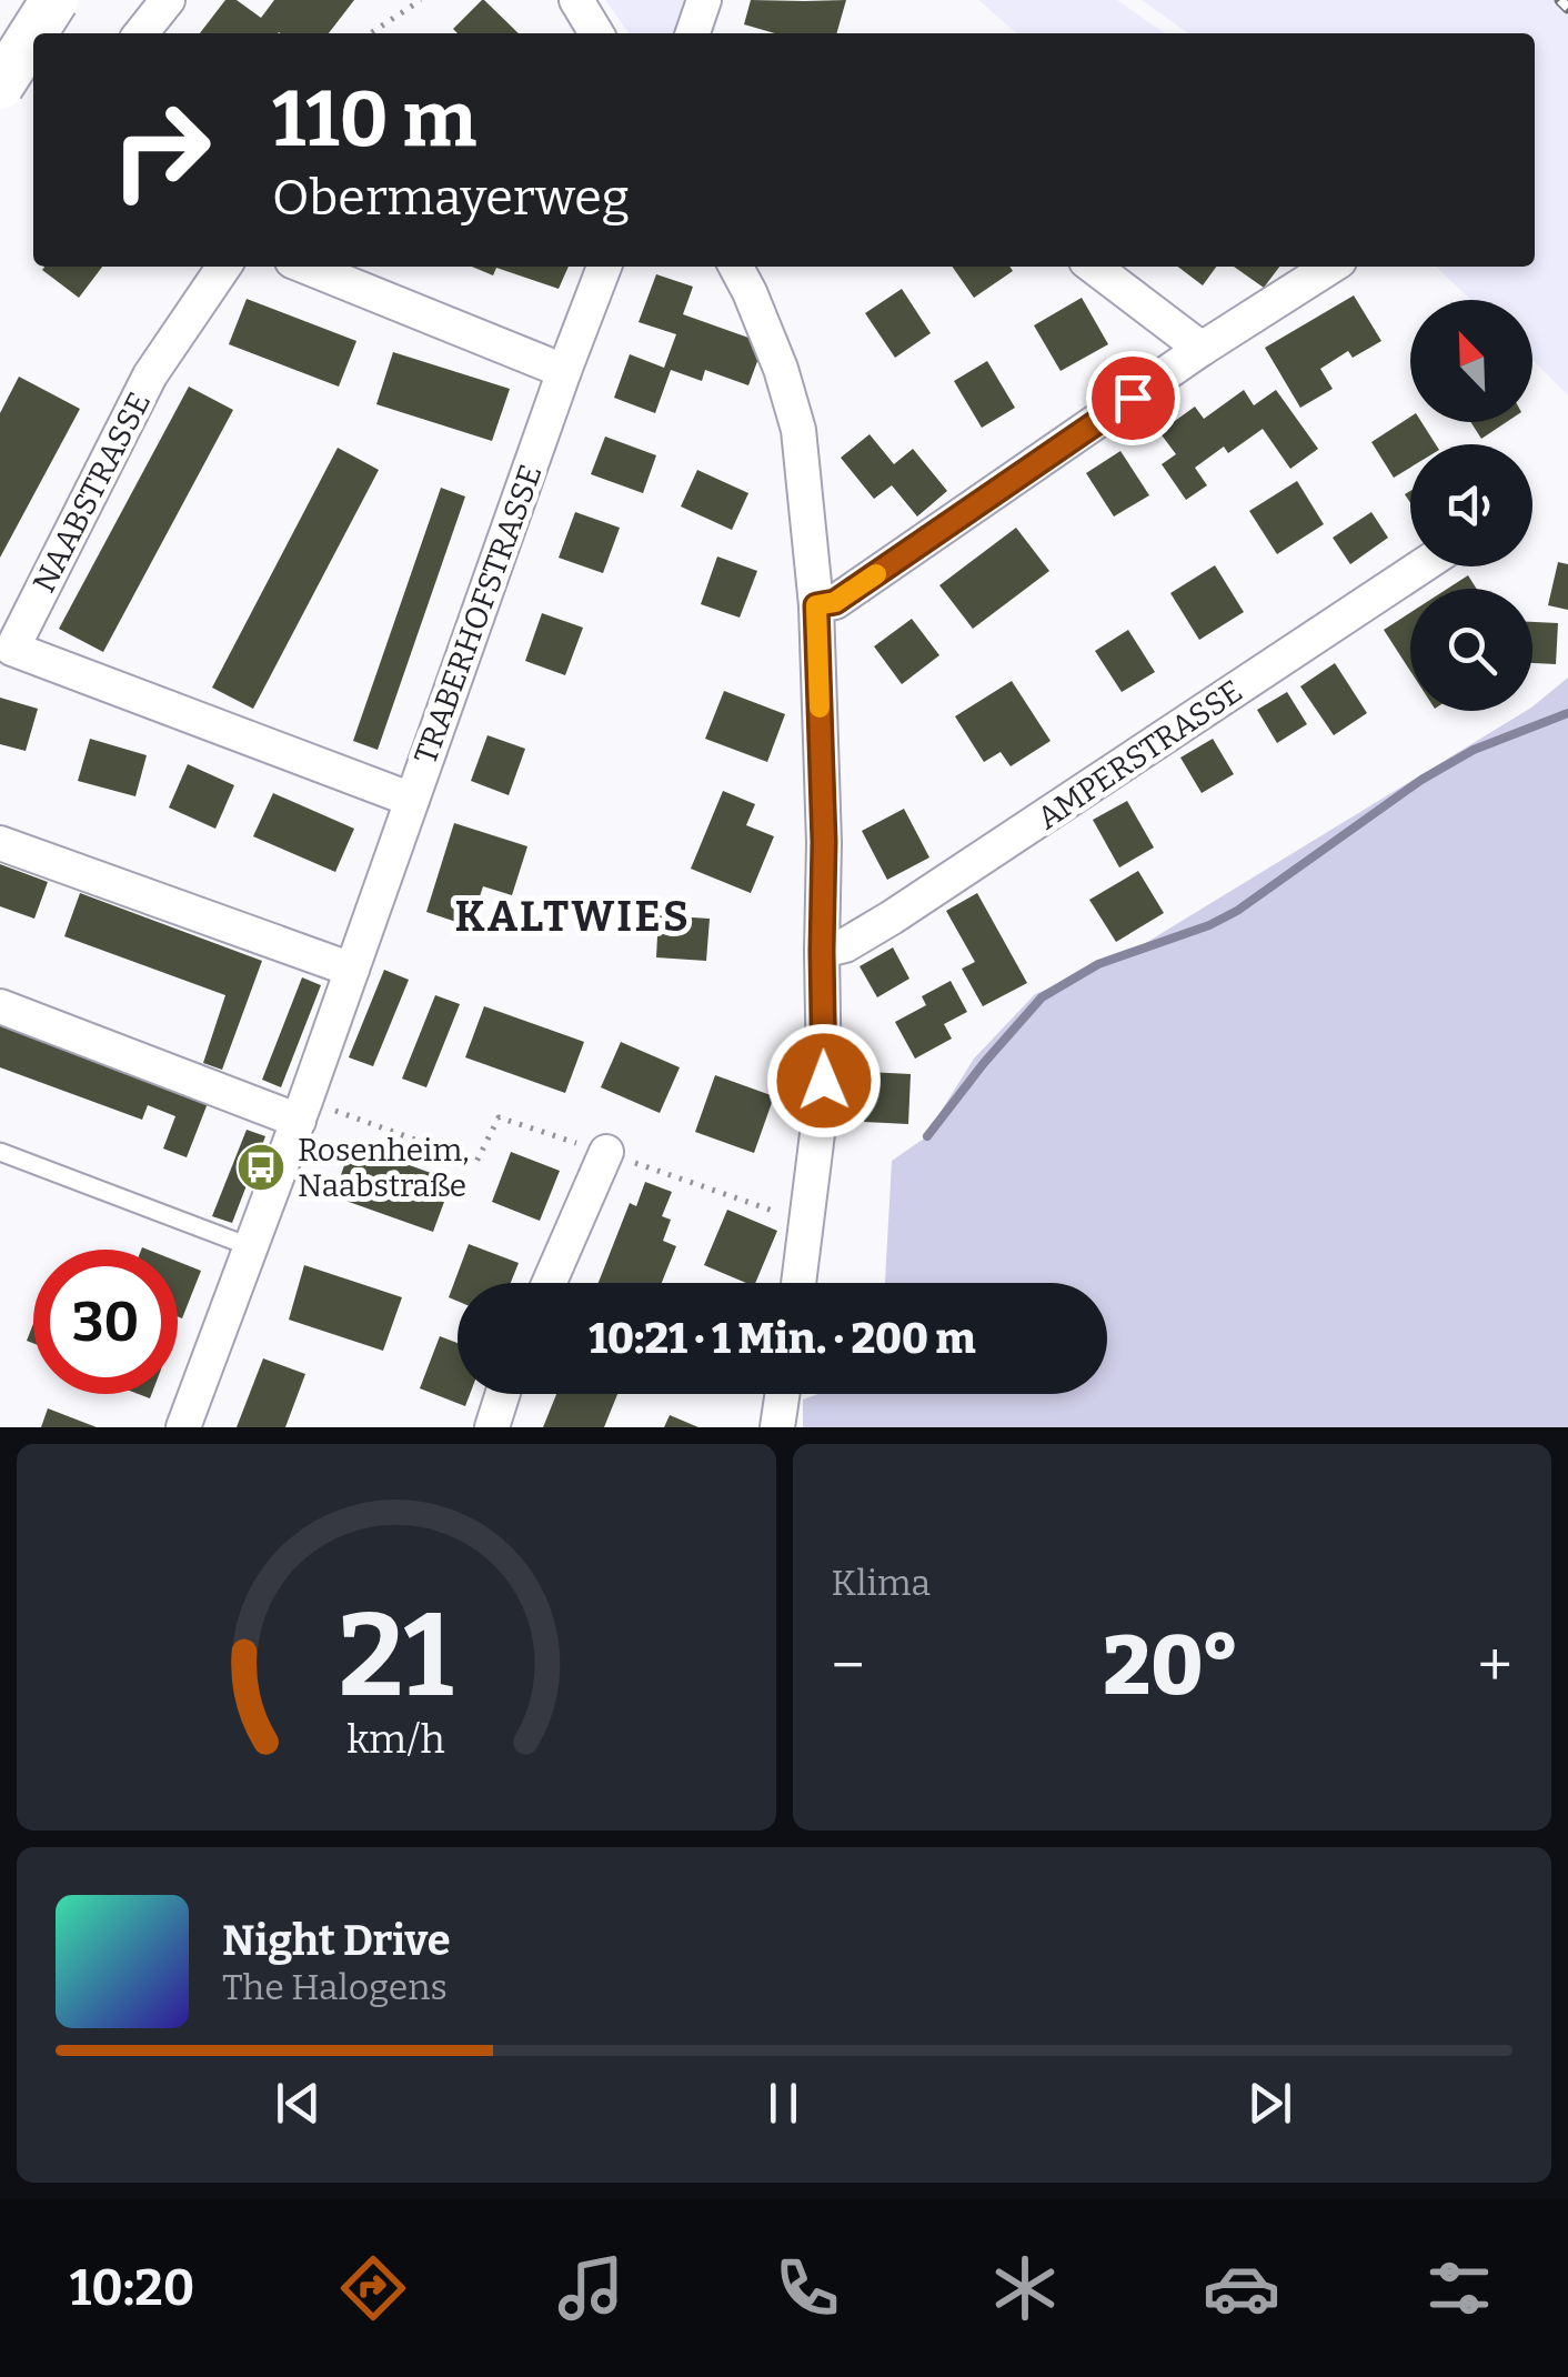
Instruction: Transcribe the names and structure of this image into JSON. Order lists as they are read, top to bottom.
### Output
{
  "streets": {
    "street": ["NAABSTRASSE", "TRABERHOFSTRASSE", "AMPERSTRASSE"]
  },
  "crossings": [
    ["NAABSTRASSE", "TRABERHOFSTRASSE"]
  ],
  "districts": ["KALTWIES"],
  "places": {
    "bus stop": ["Rosenheim, Naabstraße"]
  },
  "north": "top left",
  "page": {
    "turn": ["110 m", "Obermayerweg"],
    "limit": "30",
    "trip": "10:21 · 1 Min. · 200 m",
    "tile": "Klima",
    "heat": ["−", "20°", "+"],
    "song": ["Night Drive", "The Halogens"],
    "tabs": "10:20",
    "gauge": ["21", "km/h"]
  }
}
